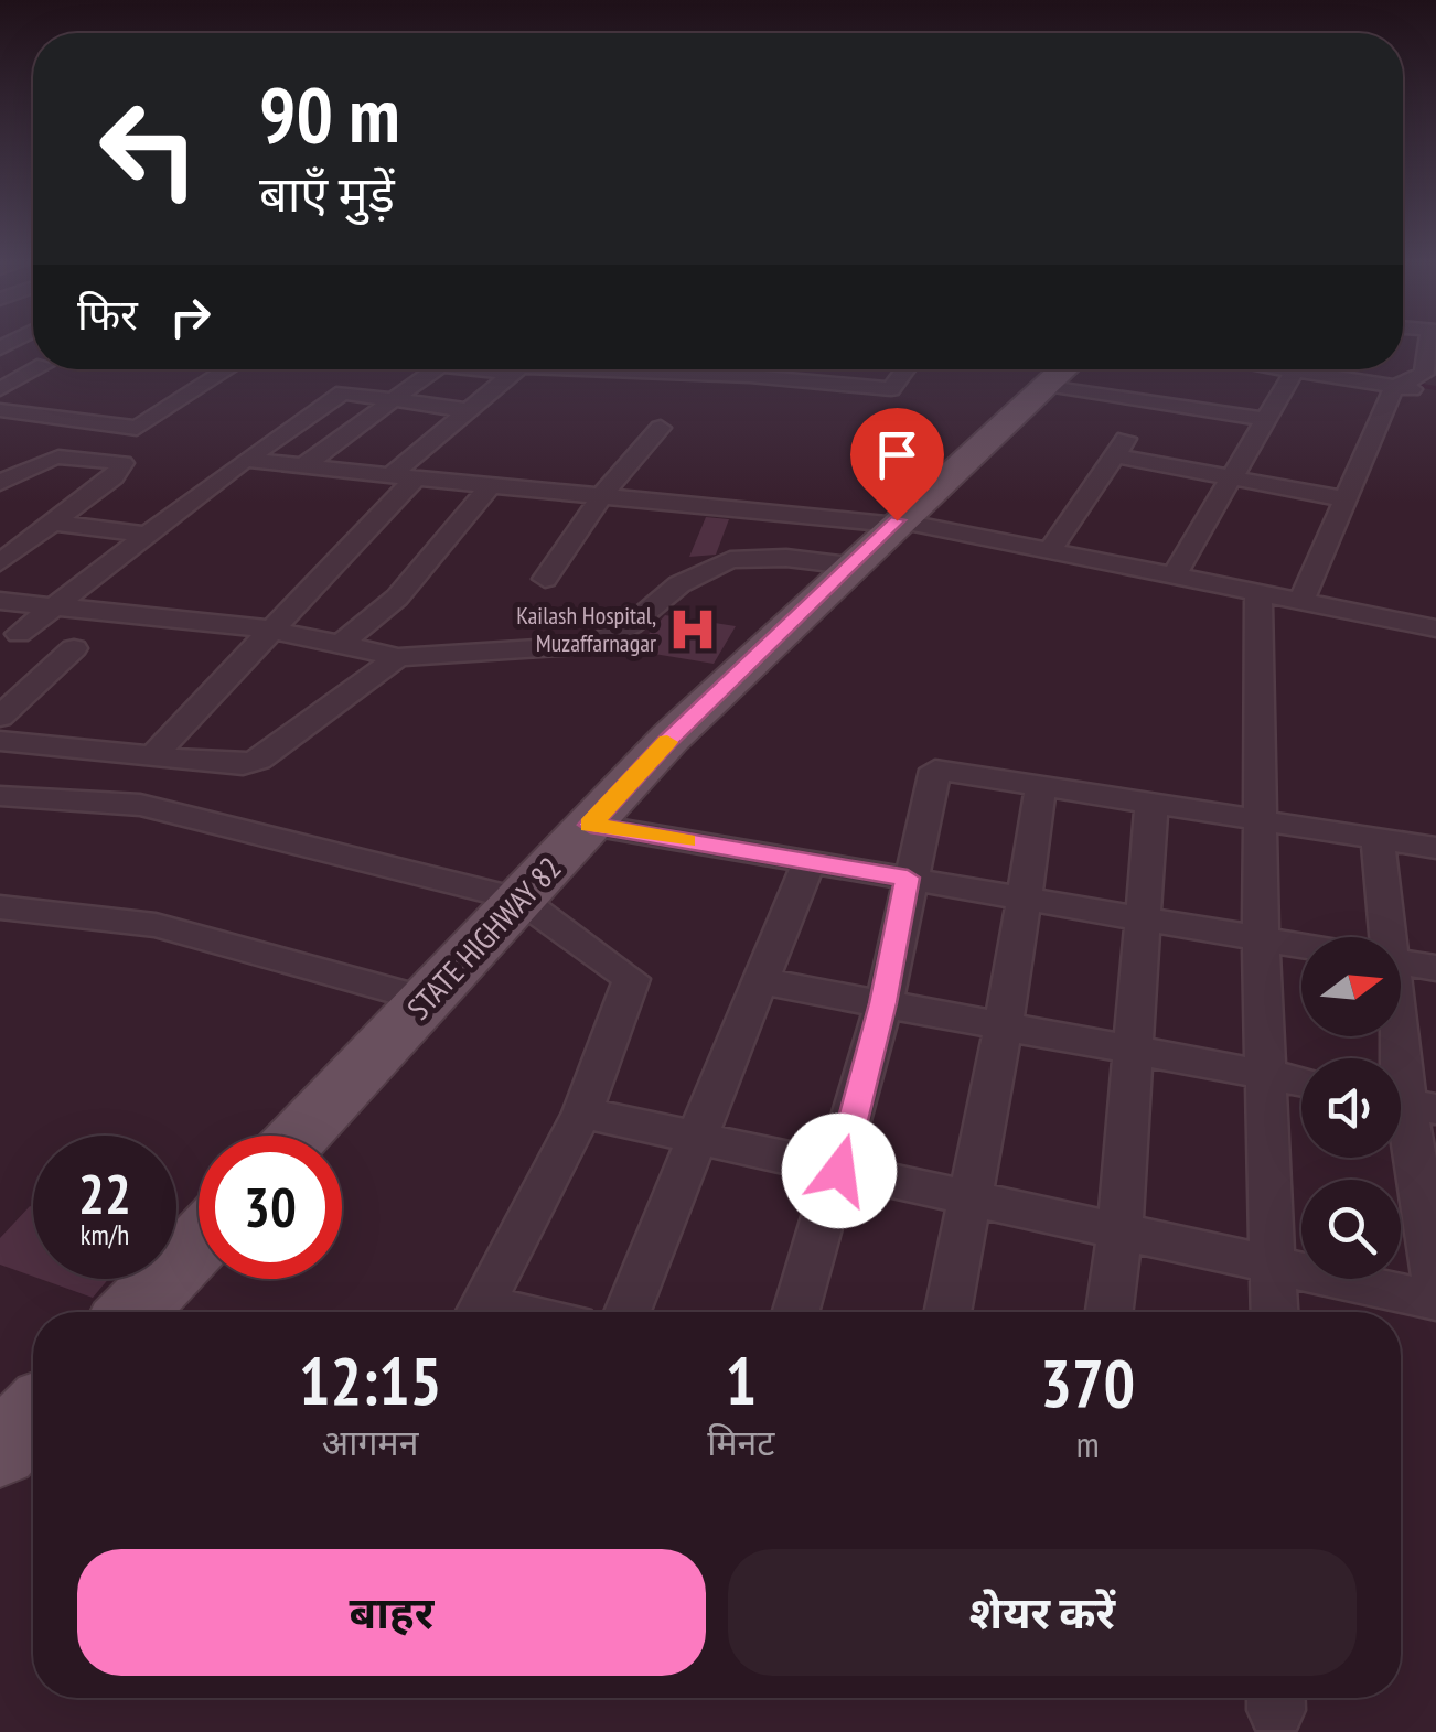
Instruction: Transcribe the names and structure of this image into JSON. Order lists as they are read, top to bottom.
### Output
{
  "streets": {
    "main road": ["STATE HIGHWAY 82"]
  },
  "places": {
    "hospital": ["Kailash Hospital, Muzaffarnagar"]
  },
  "north": "right",
  "page": {
    "turn": ["90 m", "बाएँ मुड़ें"],
    "then": "फिर",
    "speed": "22 km/h",
    "limit": "30",
    "eta": [
      "12:15",
      "आगमन",
      "1",
      "मिनट",
      "370",
      "m"
    ],
    "buttons": ["बाहर", "शेयर करें"]
  }
}
